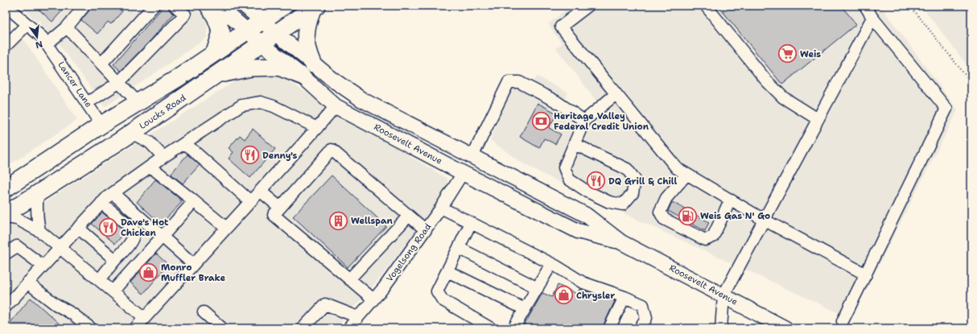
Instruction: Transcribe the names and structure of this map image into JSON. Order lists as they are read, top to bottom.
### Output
{
  "streets": {
    "highway": ["Loucks Road"],
    "main road": ["Roosevelt Avenue"],
    "street": ["Lancer Lane", "Vogelsong Road"]
  },
  "crossings": [
    ["Loucks Road", "Roosevelt Avenue"],
    ["Roosevelt Avenue", "Vogelsong Road"]
  ],
  "places": {
    "supermarket": ["Weis"],
    "bank": ["Heritage Valley Federal Credit Union"],
    "restaurant": ["Denny's", "DQ Grill & Chill", "Dave's Hot Chicken"],
    "fuel station": ["Weis Gas N' Go"],
    "building": ["Wellspan"],
    "shop": ["Monro Muffler Brake", "Chrysler"]
  },
  "north": "bottom"
}
